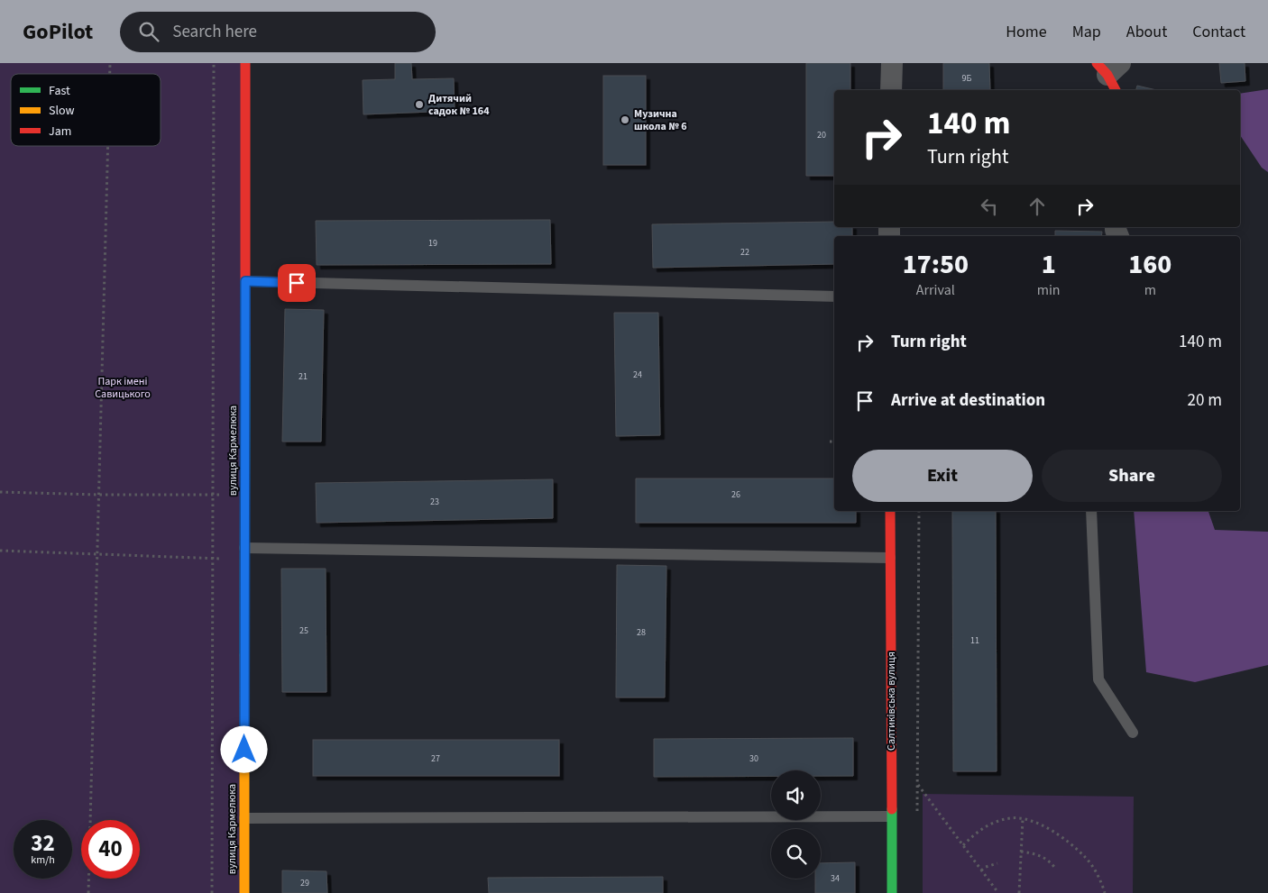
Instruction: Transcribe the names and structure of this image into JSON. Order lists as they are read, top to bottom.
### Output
{
  "streets": {
    "street": ["вулиця Кармелюка", "Салтиківська вулиця"]
  },
  "parks": ["Парк імені Савицького"],
  "places": ["Дитячий садок № 164", "Музична школа № 6"],
  "house_numbers": [
    "9Б",
    "20",
    "19",
    "22",
    "24",
    "21",
    "26",
    "23",
    "25",
    "28",
    "11",
    "27",
    "30",
    "34",
    "29"
  ],
  "legend": ["Fast", "Slow", "Jam"],
  "page": {
    "header": "GoPilot",
    "search": "Search here",
    "nav": [
      "Home",
      "Map",
      "About",
      "Contact"
    ],
    "turn": ["140 m", "Turn right"],
    "eta": [
      "17:50",
      "Arrival",
      "1",
      "min",
      "160",
      "m"
    ],
    "list": [
      {
        "name": "Turn right",
        "value": "140 m"
      },
      {
        "name": "Arrive at destination",
        "value": "20 m"
      }
    ],
    "buttons": ["Exit", "Share"],
    "speed": "32 km/h",
    "limit": "40"
  }
}
